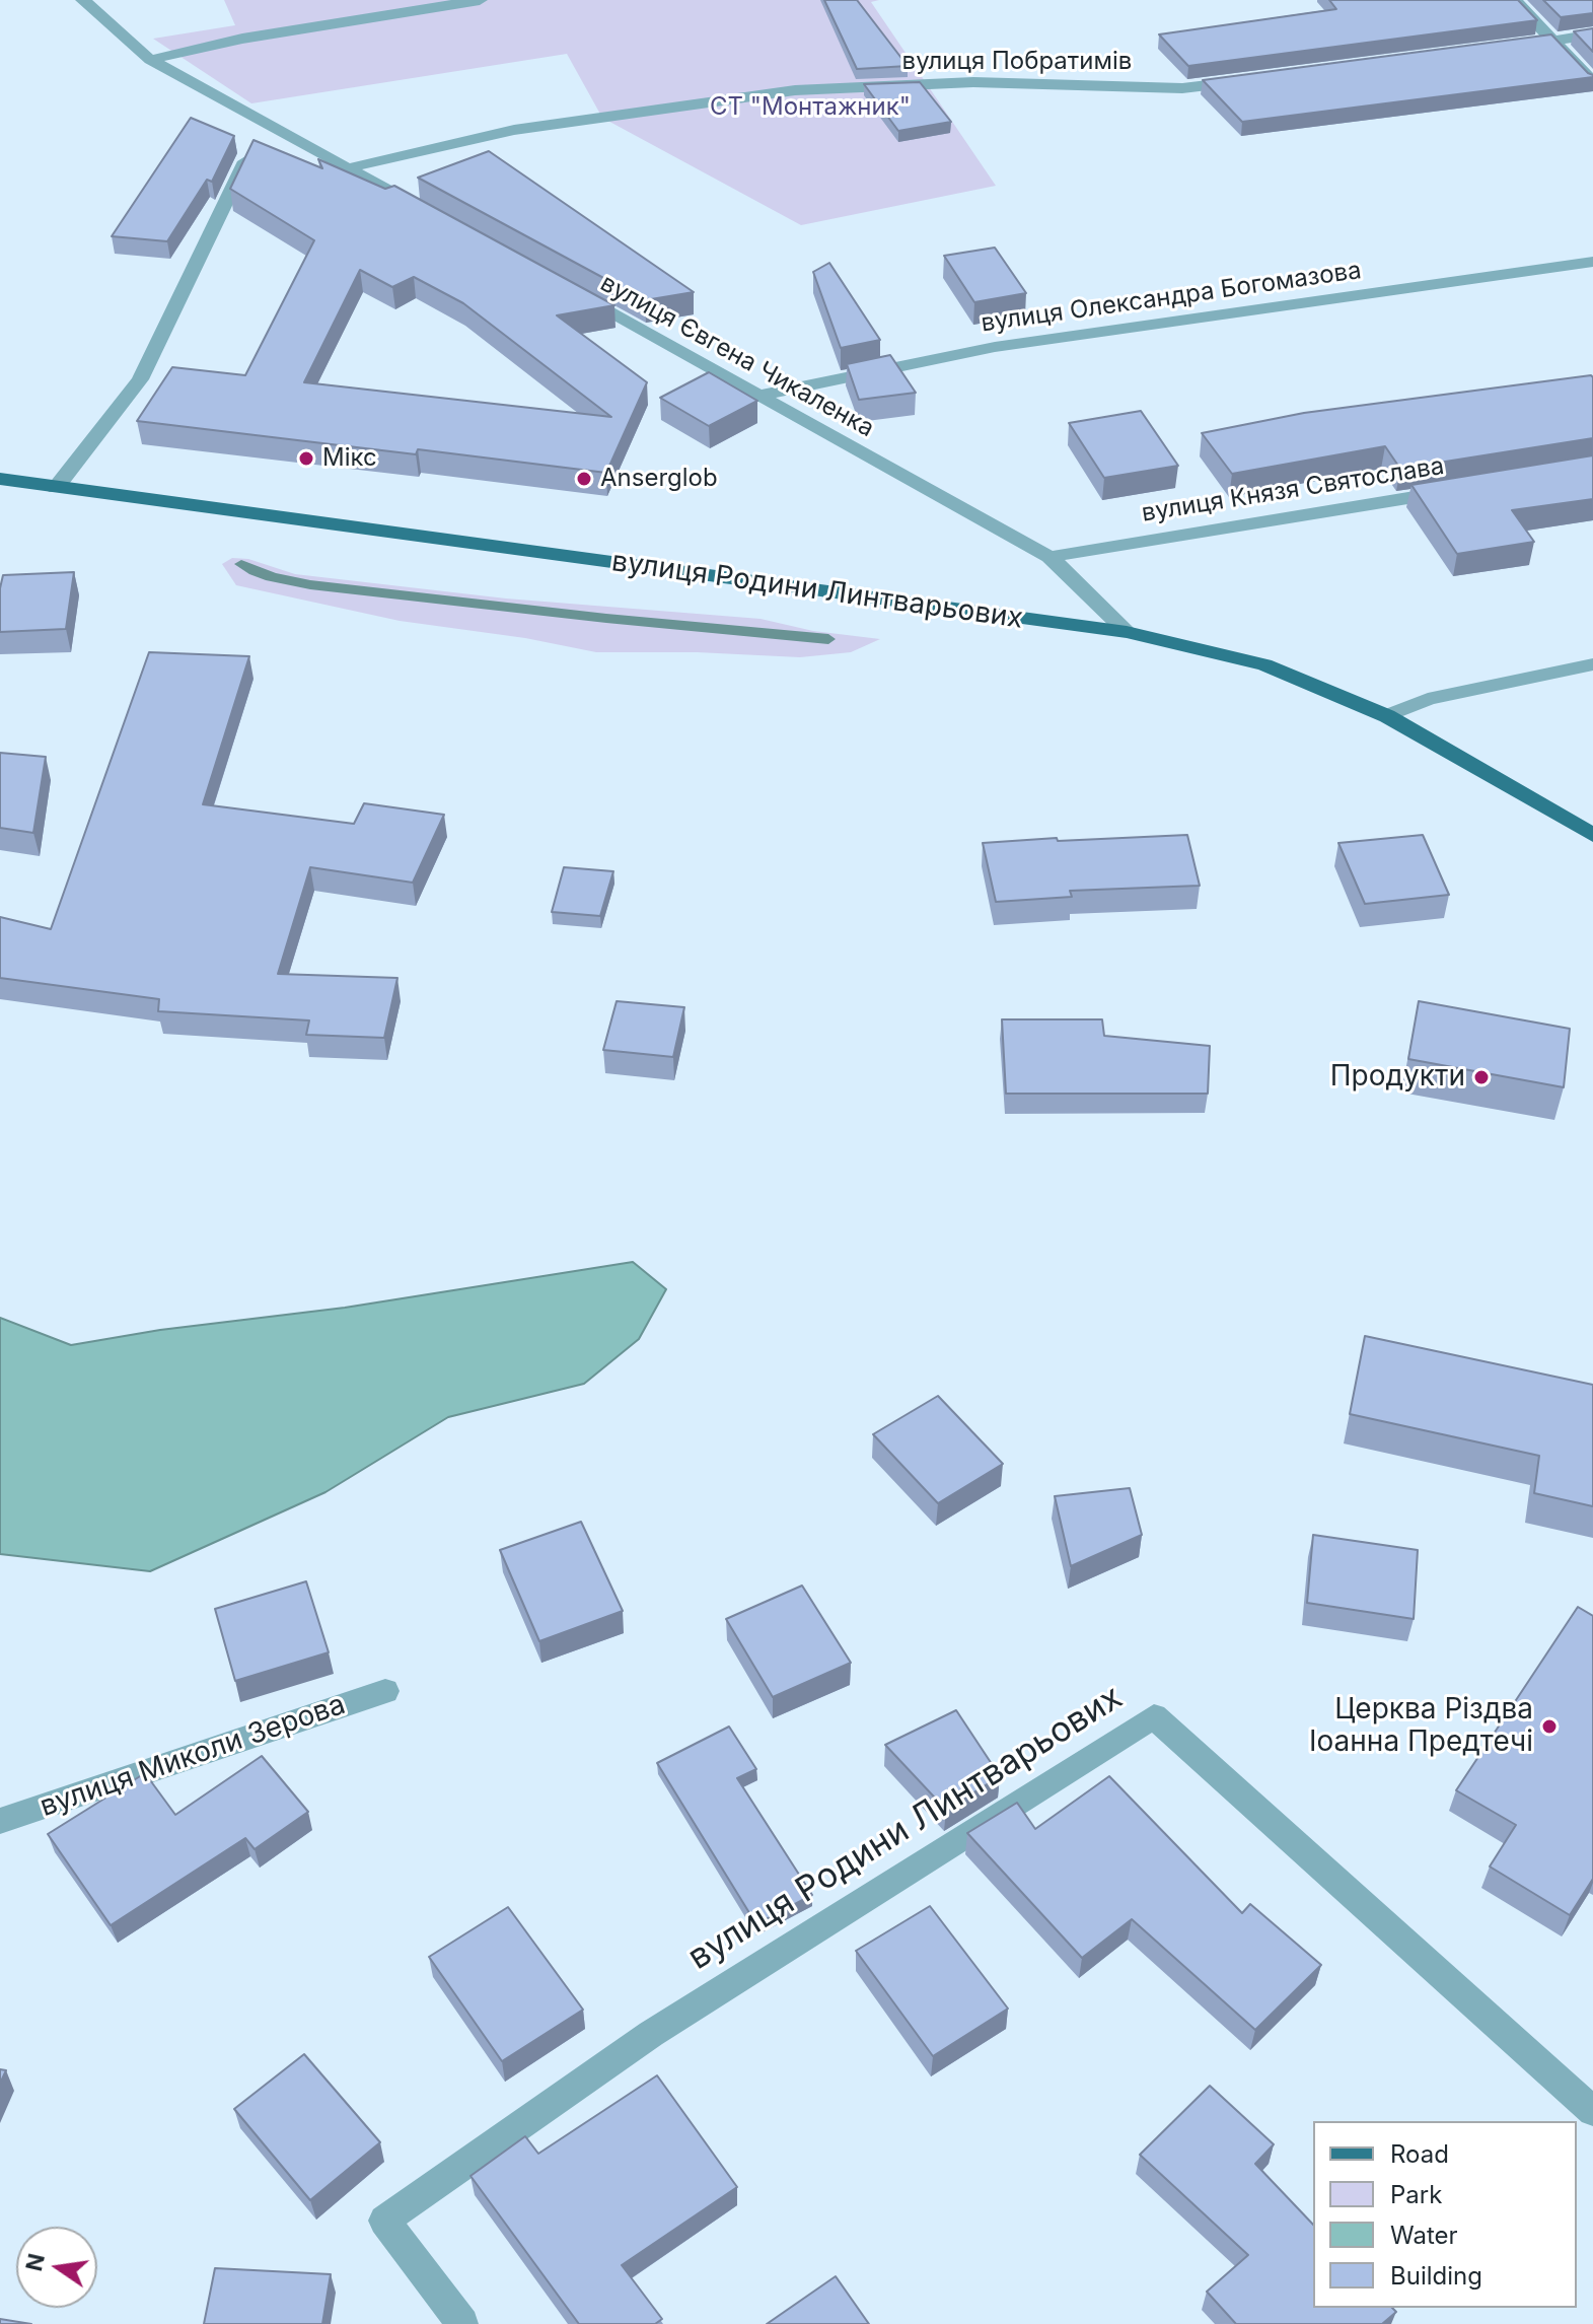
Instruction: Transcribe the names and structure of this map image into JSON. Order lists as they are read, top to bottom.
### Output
{
  "streets": {
    "main road": ["вулиця Родини Линтварьових"],
    "street": [
      "вулиця Побратимів",
      "вулиця Олександра Богомазова",
      "вулиця Євгена Чикаленка",
      "вулиця Князя Святослава",
      "вулиця Миколи Зерова"
    ]
  },
  "crossings": [
    ["вулиця Олександра Богомазова", "вулиця Євгена Чикаленка"],
    ["вулиця Євгена Чикаленка", "вулиця Князя Святослава"],
    ["вулиця Євгена Чикаленка", "вулиця Родини Линтварьових"]
  ],
  "parks": ["СТ \"Монтажник\""],
  "places": [
    "Мікс",
    "Anserglob",
    "Продукти",
    "Церква Різдва Іоанна Предтечі"
  ],
  "legend": [
    "Road",
    "Park",
    "Water",
    "Building"
  ],
  "north": "left"
}
